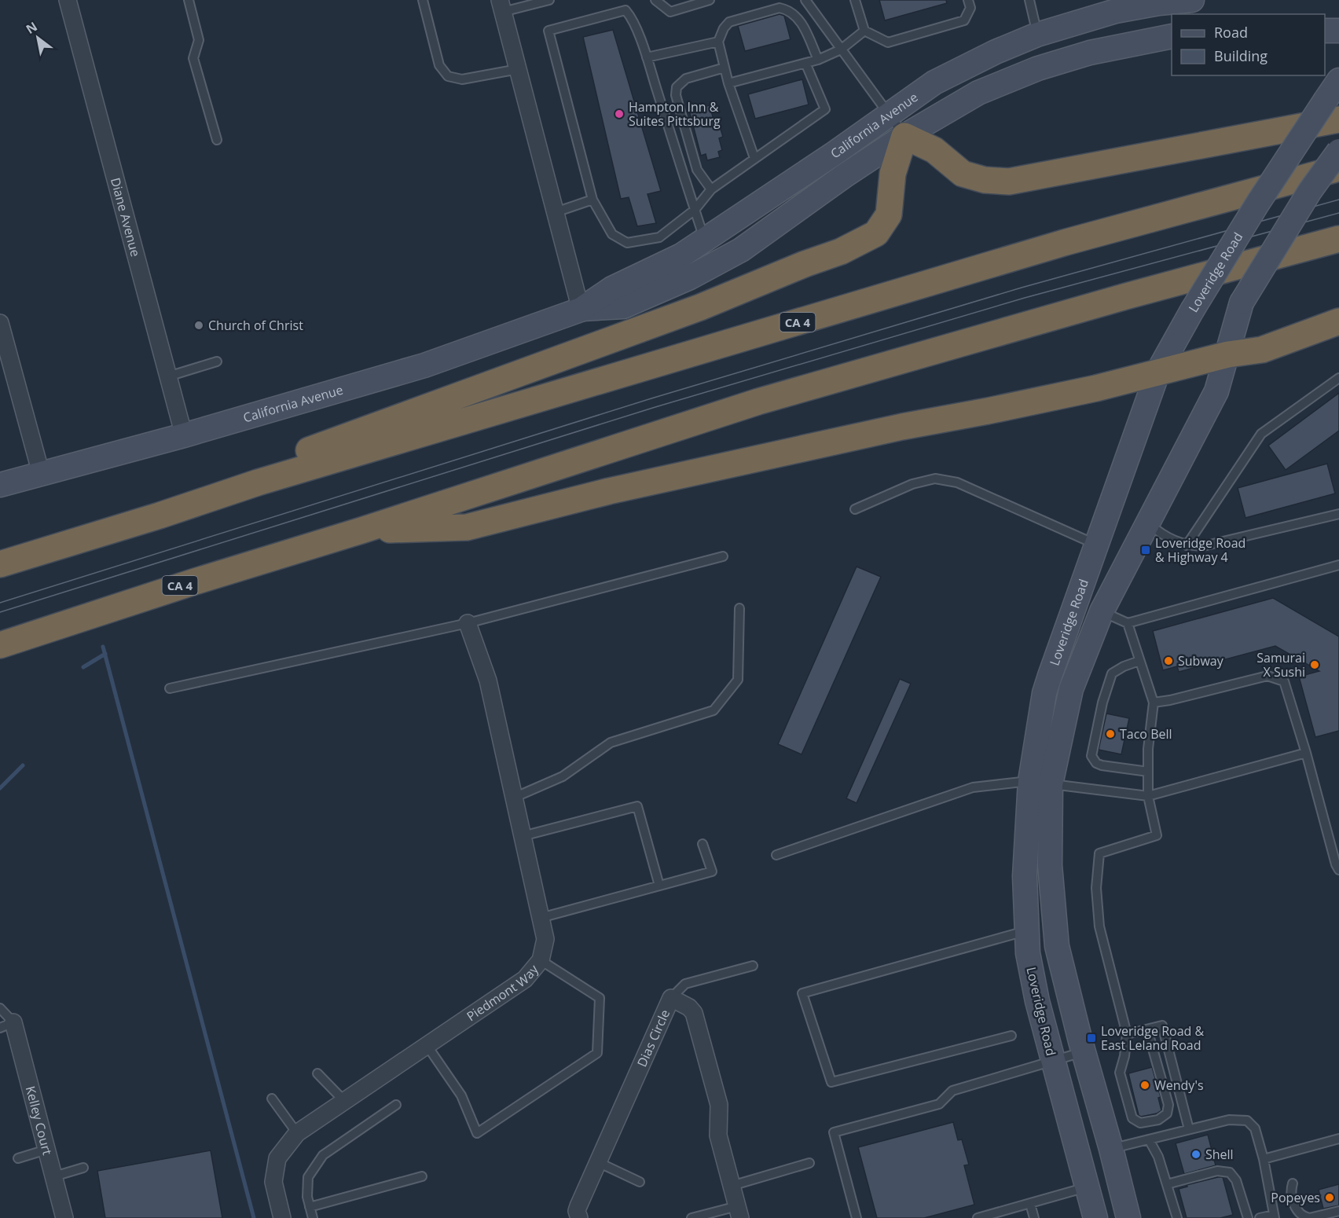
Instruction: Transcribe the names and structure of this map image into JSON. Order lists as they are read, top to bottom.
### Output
{
  "streets": {
    "highway": ["CA 4"],
    "main road": ["California Avenue", "Loveridge Road"],
    "street": [
      "Diane Avenue",
      "Piedmont Way",
      "Dias Circle",
      "Kelley Court"
    ]
  },
  "crossings": [
    ["California Avenue", "Diane Avenue"]
  ],
  "places": {
    "other": [
      "Hampton Inn & Suites Pittsburg",
      "Church of Christ",
      "Subway",
      "Samurai X Sushi",
      "Taco Bell",
      "Wendy's",
      "Shell",
      "Popeyes"
    ],
    "transit": ["Loveridge Road & Highway 4", "Loveridge Road & East Leland Road"]
  },
  "legend": ["Road", "Building"],
  "north": "top left"
}
